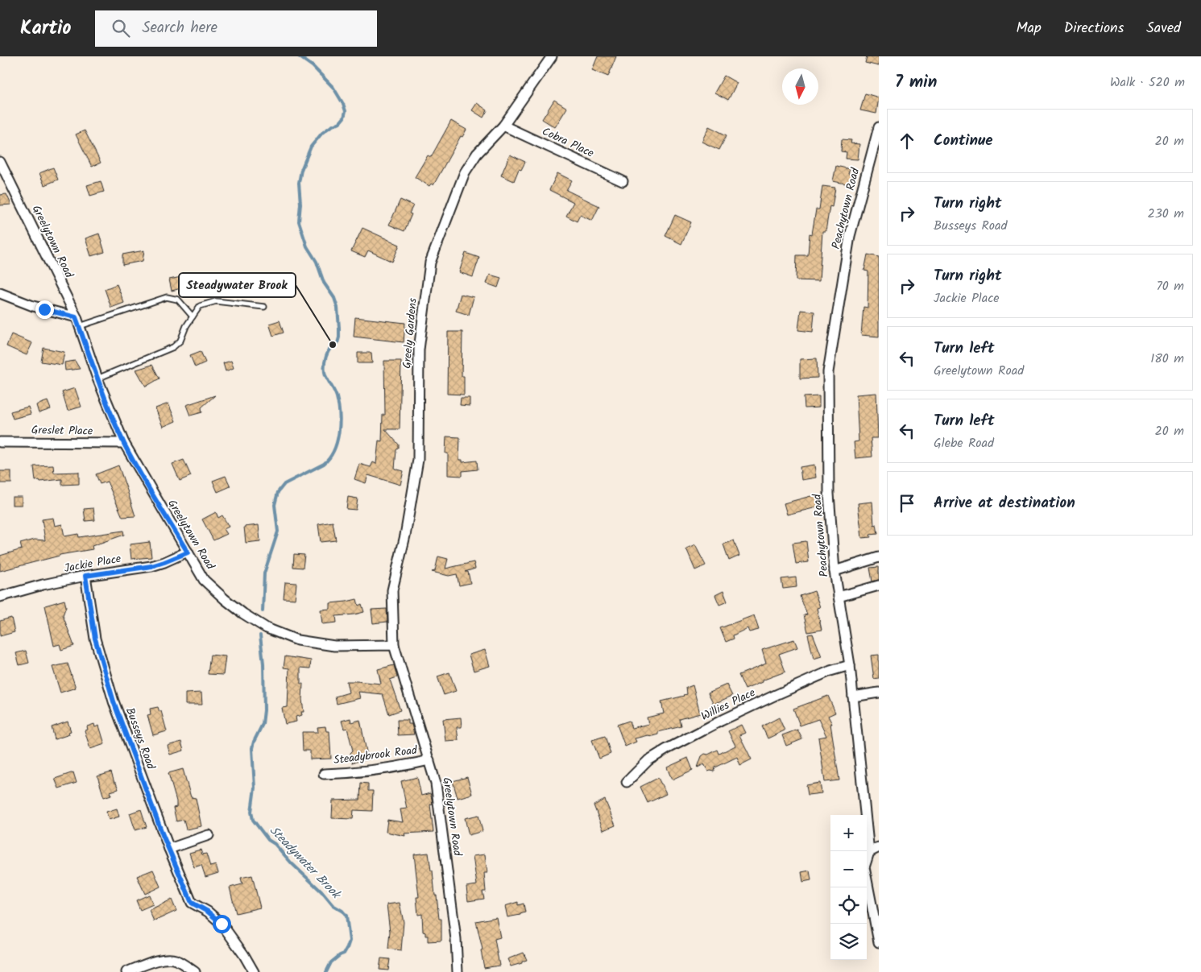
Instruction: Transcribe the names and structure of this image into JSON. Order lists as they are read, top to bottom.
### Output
{
  "streets": {
    "street": [
      "Cobra Place",
      "Peachytown Road",
      "Greelytown Road",
      "Greely Gardens",
      "Greslet Place",
      "Jackie Place",
      "Willies Place",
      "Busseys Road",
      "Steadybrook Road"
    ]
  },
  "crossings": [
    ["Cobra Place", "Greely Gardens"],
    ["Peachytown Road", "Willies Place"],
    ["Greelytown Road", "Greely Gardens"],
    ["Greelytown Road", "Greslet Place"],
    ["Greelytown Road", "Jackie Place"],
    ["Greelytown Road", "Steadybrook Road"],
    ["Jackie Place", "Busseys Road"]
  ],
  "water": ["Steadywater Brook"],
  "places": ["Steadywater Brook"],
  "north": "bottom",
  "page": {
    "header": "Kartio",
    "search": "Search here",
    "nav": ["Map", "Directions", "Saved"],
    "heading": ["7 min", "Walk · 520 m"],
    "list": [
      ["Continue", "20 m"],
      ["Turn right", "Busseys Road", "230 m"],
      ["Turn right", "Jackie Place", "70 m"],
      ["Turn left", "Greelytown Road", "180 m"],
      ["Turn left", "Glebe Road", "20 m"],
      "Arrive at destination"
    ],
    "map_buttons": ["+", "−"]
  }
}
